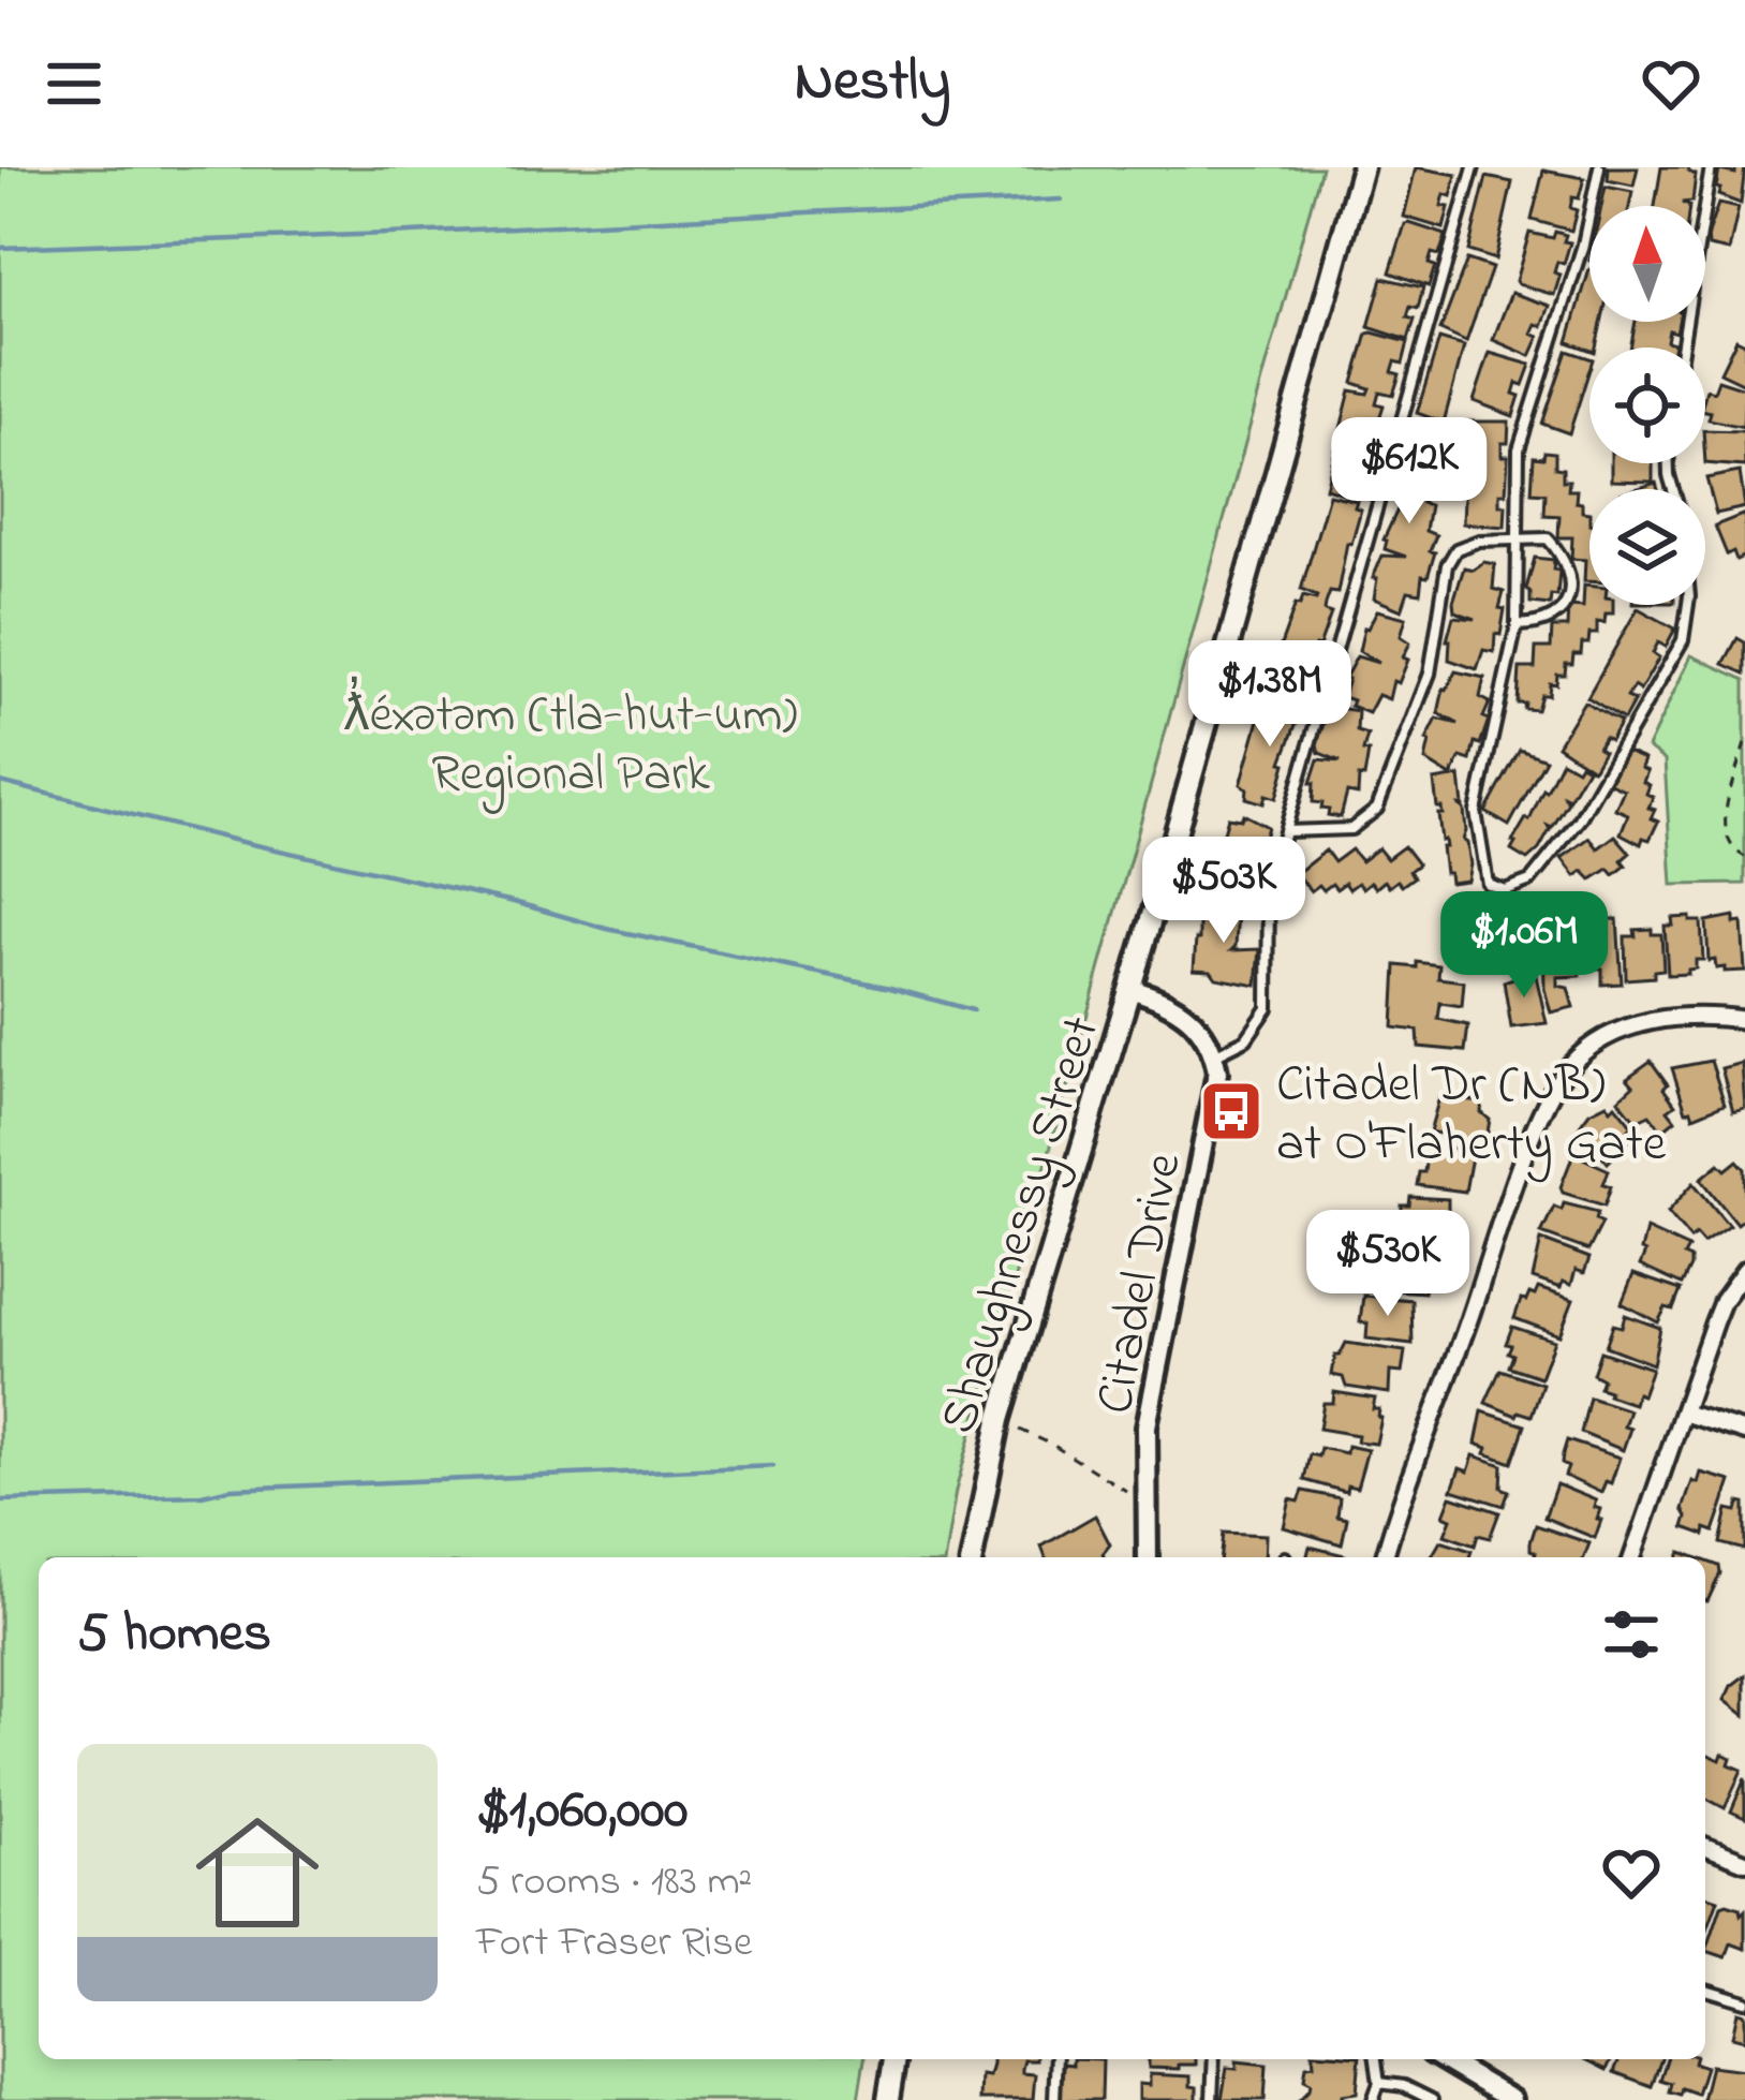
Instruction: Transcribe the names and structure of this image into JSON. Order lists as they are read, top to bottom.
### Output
{
  "streets": {
    "main road": ["Shaughnessy Street"],
    "street": ["Citadel Drive"]
  },
  "parks": ["ƛ̓éxətəm (tla-hut-um) Regional Park"],
  "places": {
    "bus stop": ["Citadel Dr (NB) at O'Flaherty Gate"]
  },
  "north": "top",
  "page": {
    "header": "Nestly",
    "price": [
      "$612K",
      "$1.38M",
      "$503K",
      "$1.06M",
      "$530K"
    ],
    "heading": "5 homes",
    "list": [
      {
        "name": "$1,060,000",
        "note": "5 rooms · 183 m² · Fort Fraser Rise"
      }
    ]
  }
}
